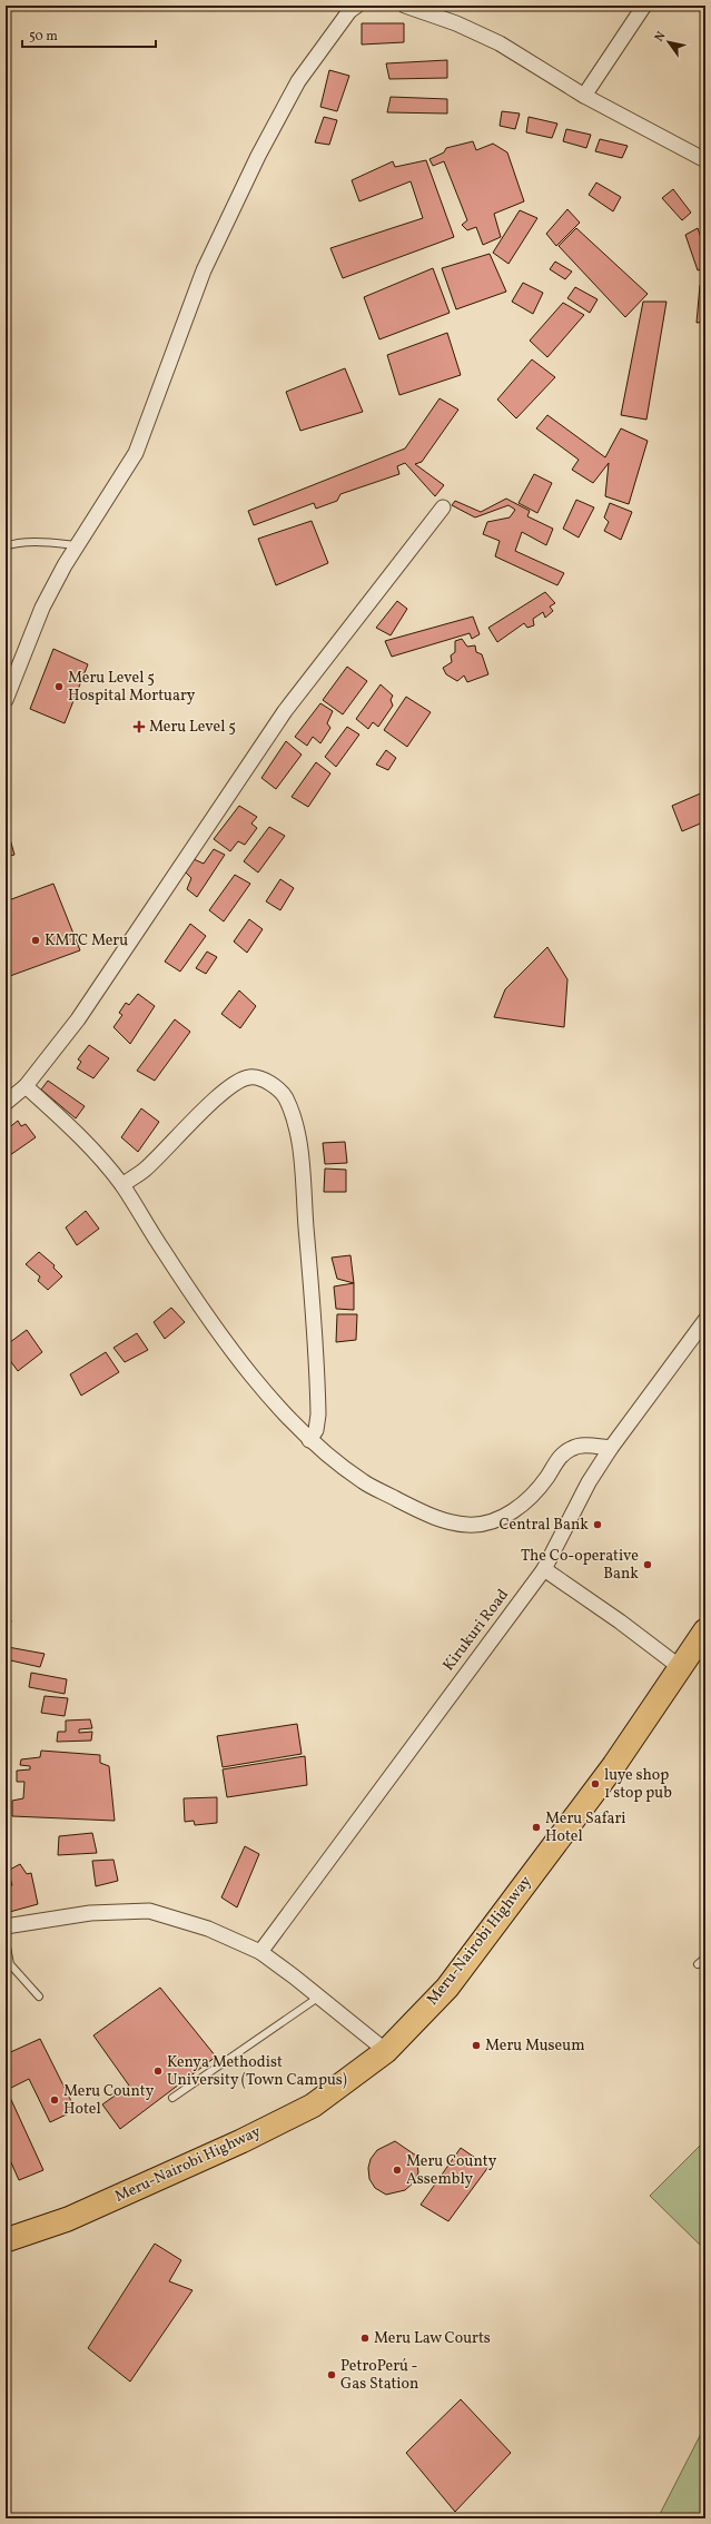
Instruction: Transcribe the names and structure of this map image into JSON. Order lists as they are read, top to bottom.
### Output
{
  "streets": {
    "highway": ["Meru-Nairobi Highway"],
    "street": ["Kirukuri Road"]
  },
  "places": {
    "other": [
      "Meru Level 5 Hospital Mortuary",
      "KMTC Meru",
      "Central Bank",
      "The Co-operative Bank",
      "luye shop 1 stop pub",
      "Meru Safari Hotel",
      "Meru Museum",
      "Kenya Methodist University (Town Campus)",
      "Meru County Hotel",
      "Meru County Assembly",
      "Meru Law Courts",
      "PetroPerú - Gas Station"
    ],
    "health": ["Meru Level 5"]
  },
  "scale_bar": "50 m",
  "north": "top left"
}
